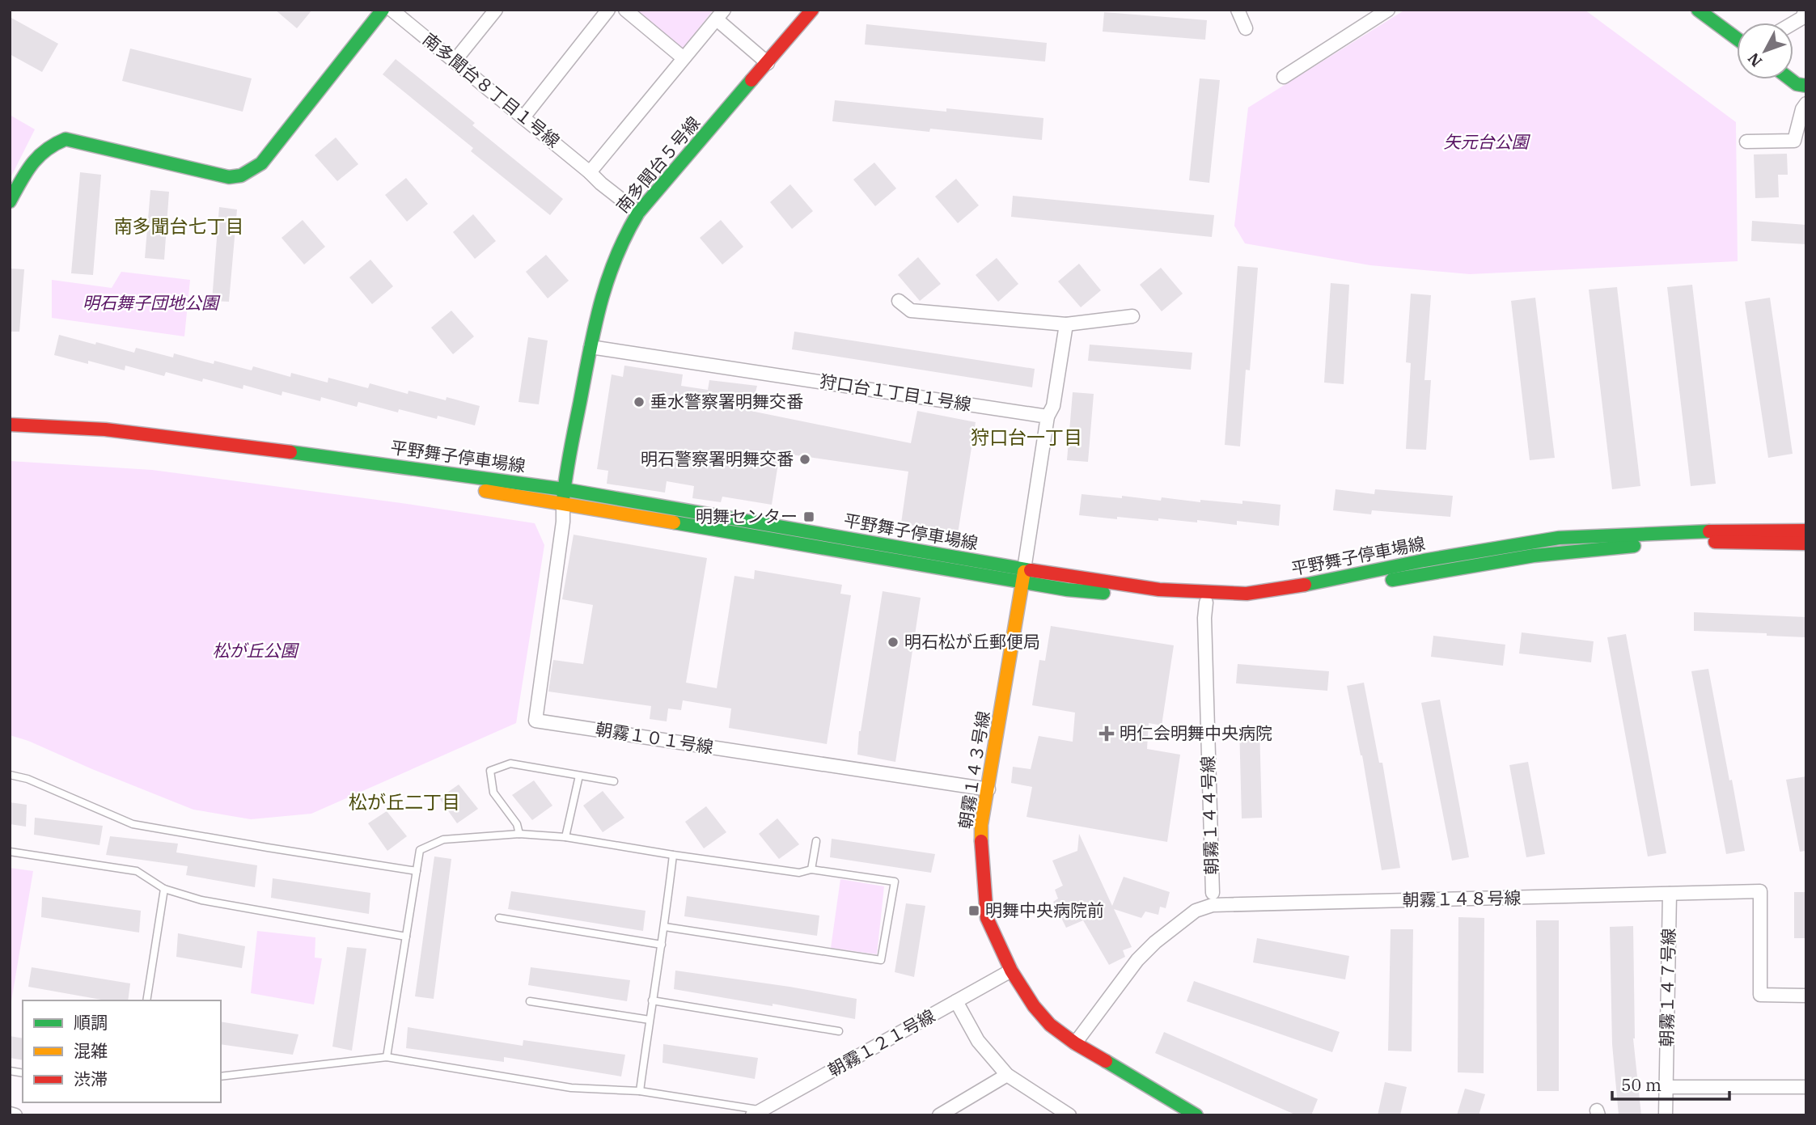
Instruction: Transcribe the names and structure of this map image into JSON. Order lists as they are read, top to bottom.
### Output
{
  "streets": {
    "main road": ["南多聞台５号線", "平野舞子停車場線", "朝霧１４３号線"],
    "street": [
      "南多聞台８丁目１号線",
      "狩口台１丁目１号線",
      "朝霧１０１号線",
      "朝霧１４４号線",
      "朝霧１４８号線",
      "朝霧１４７号線",
      "朝霧１２１号線"
    ]
  },
  "crossings": [
    ["南多聞台８丁目１号線", "南多聞台５号線"],
    ["南多聞台５号線", "狩口台１丁目１号線"],
    ["南多聞台５号線", "平野舞子停車場線"],
    ["南多聞台５号線", "朝霧１０１号線"],
    ["平野舞子停車場線", "朝霧１０１号線"],
    ["平野舞子停車場線", "朝霧１４３号線"],
    ["平野舞子停車場線", "朝霧１４４号線"],
    ["朝霧１０１号線", "朝霧１４３号線"],
    ["朝霧１４３号線", "朝霧１４８号線"],
    ["朝霧１４３号線", "朝霧１２１号線"],
    ["朝霧１４８号線", "朝霧１４７号線"]
  ],
  "districts": ["南多聞台七丁目", "狩口台一丁目", "松が丘二丁目"],
  "parks": ["矢元台公園", "明石舞子団地公園", "松が丘公園"],
  "places": {
    "other": ["垂水警察署明舞交番", "明石警察署明舞交番", "明石松が丘郵便局"],
    "transit": ["明舞センター", "明舞中央病院前"],
    "health": ["明仁会明舞中央病院"]
  },
  "legend": ["順調", "混雑", "渋滞"],
  "scale_bar": "50 m",
  "north": "bottom left"
}
